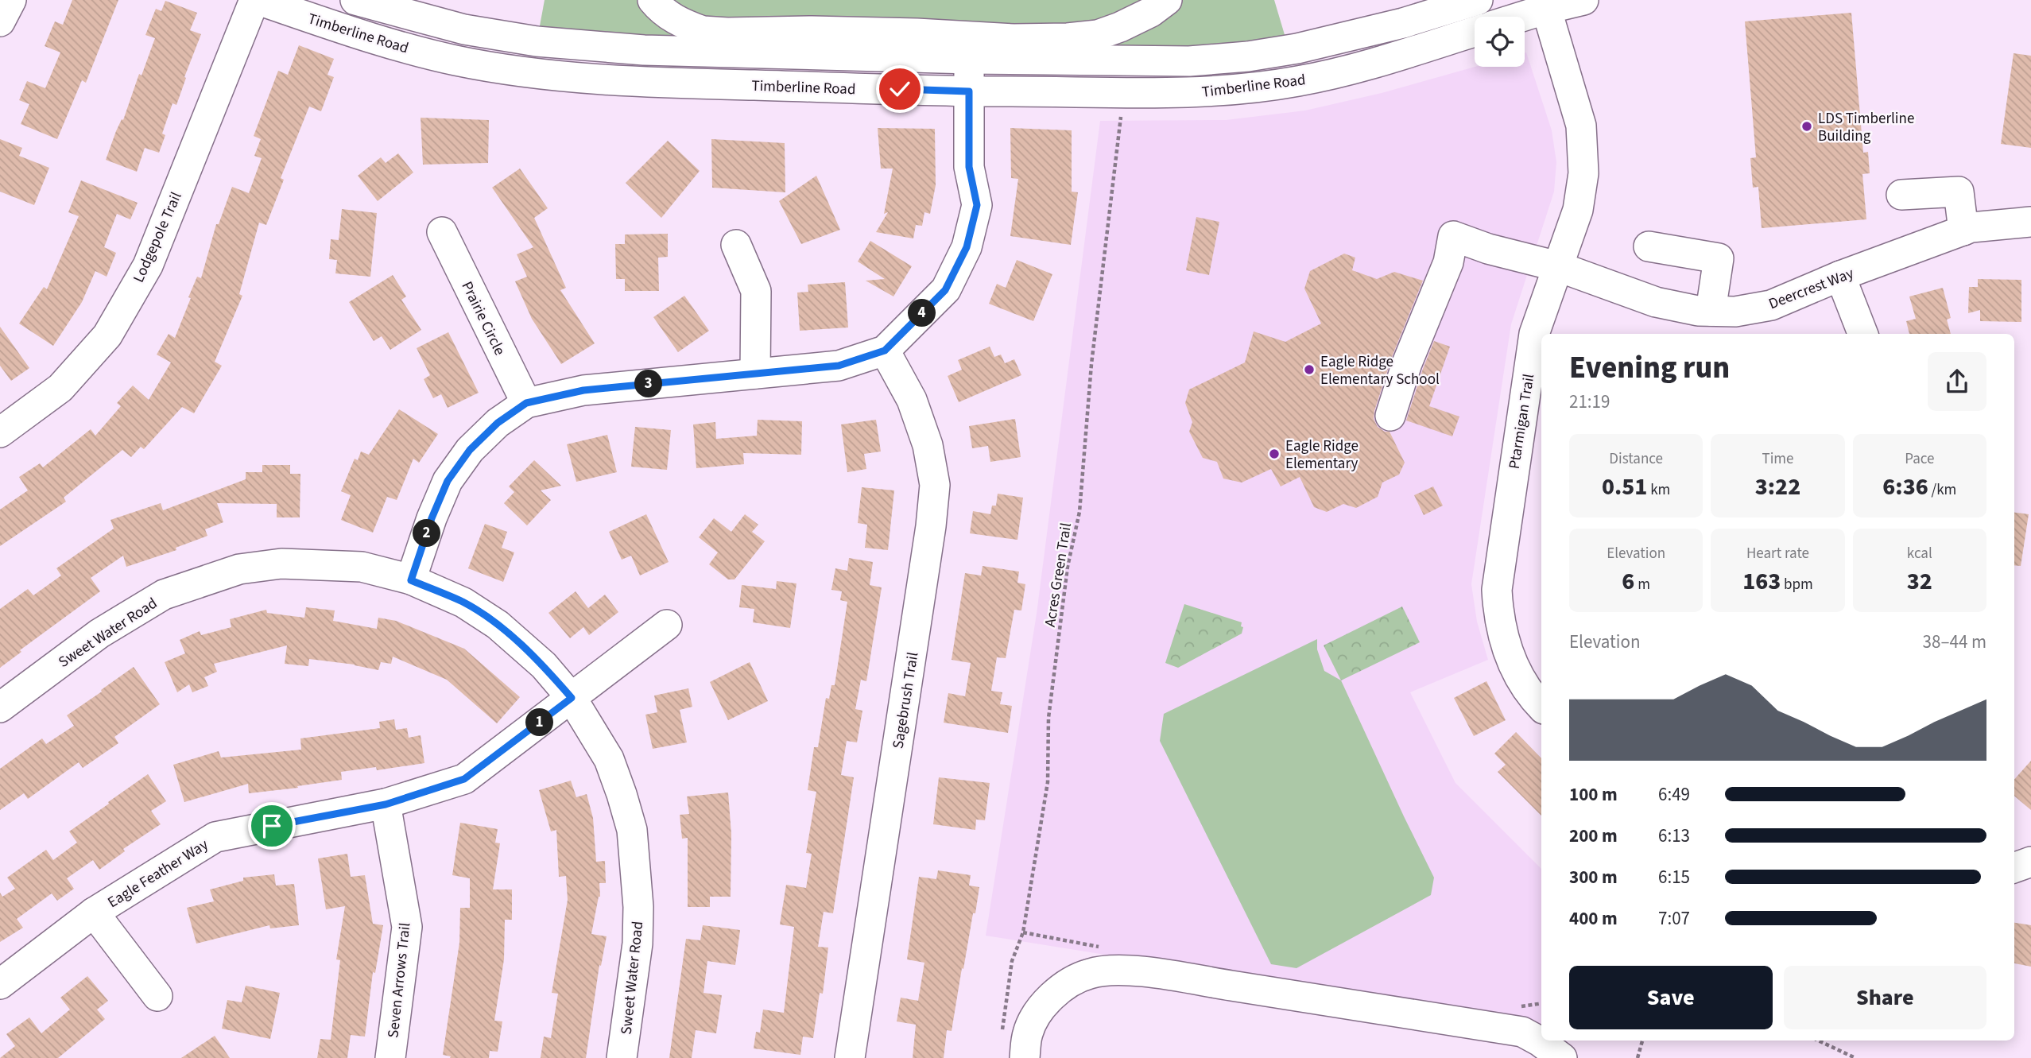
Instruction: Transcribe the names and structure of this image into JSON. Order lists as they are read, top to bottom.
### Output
{
  "streets": {
    "street": [
      "Timberline Road",
      "Lodgepole Trail",
      "Deercrest Way",
      "Prairie Circle",
      "Ptarmigan Trail",
      "Sweet Water Road",
      "Sagebrush Trail",
      "Eagle Feather Way",
      "Seven Arrows Trail"
    ],
    "path": ["Acres Green Trail"]
  },
  "crossings": [
    ["Timberline Road", "Acres Green Trail"],
    ["Deercrest Way", "Ptarmigan Trail"],
    ["Sweet Water Road", "Eagle Feather Way"],
    ["Eagle Feather Way", "Seven Arrows Trail"]
  ],
  "places": ["LDS Timberline Building", "Eagle Ridge Elementary School", "Eagle Ridge Elementary"],
  "page": {
    "pins": [
      "4",
      "3",
      "2",
      "1"
    ],
    "heading": ["Evening run", "21:19"],
    "stats": [
      ["Distance", "0.51 km"],
      ["Time", "3:22"],
      ["Pace", "6:36 /km"],
      ["Elevation", "6 m"],
      ["Heart rate", "163 bpm"],
      ["kcal", "32"]
    ],
    "chart": ["Elevation", "38–44 m"],
    "list": [
      {
        "name": "100 m",
        "note": "6:49"
      },
      {
        "name": "200 m",
        "note": "6:13"
      },
      {
        "name": "300 m",
        "note": "6:15"
      },
      {
        "name": "400 m",
        "note": "7:07"
      }
    ],
    "buttons": ["Save", "Share"]
  }
}
